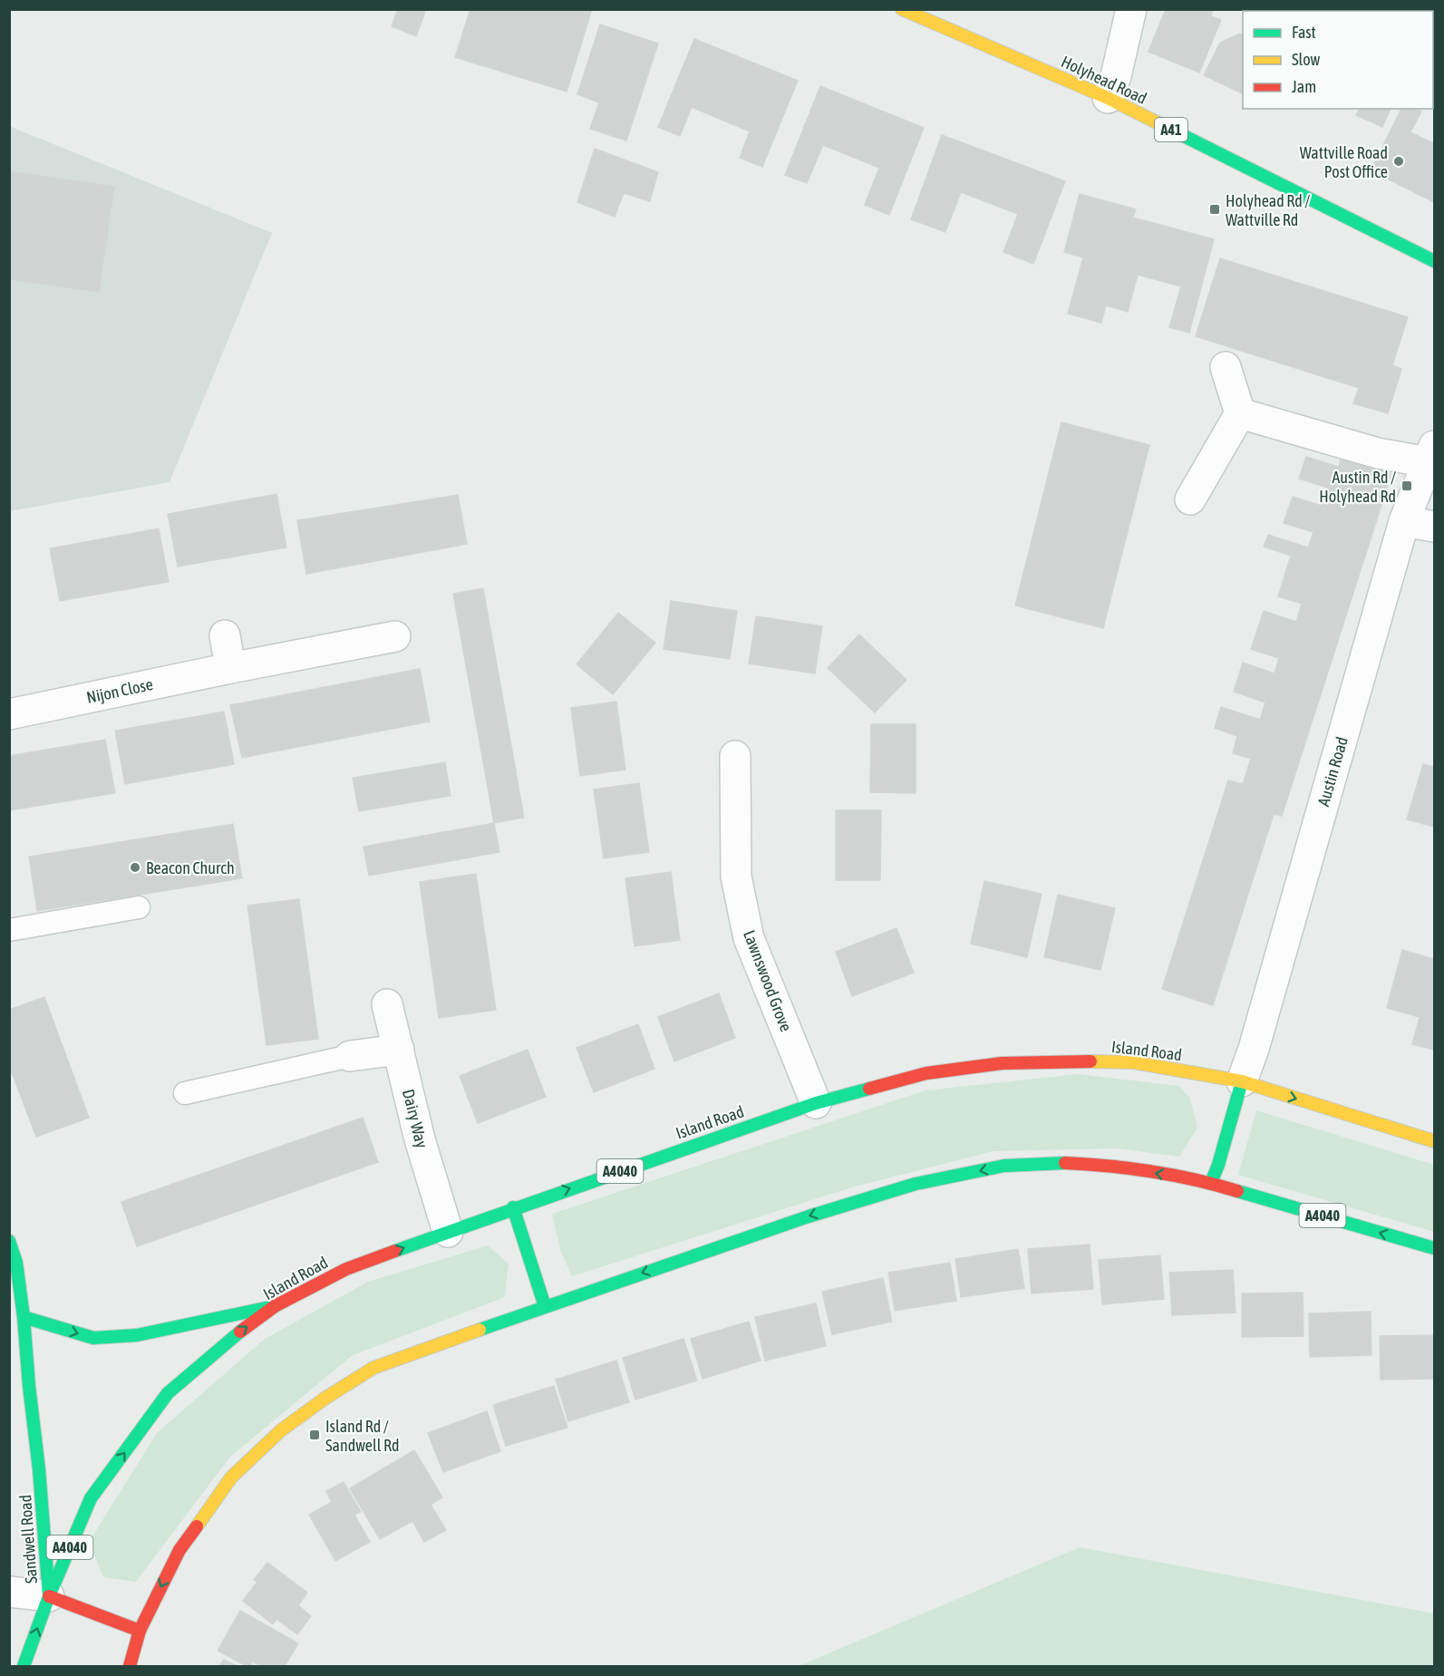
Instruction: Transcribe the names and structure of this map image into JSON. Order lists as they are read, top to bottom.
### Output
{
  "streets": {
    "main road": [
      "Holyhead Road",
      "A41",
      "Island Road",
      "A4040",
      "Sandwell Road"
    ],
    "street": [
      "Nijon Close",
      "Austin Road",
      "Lawnswood Grove",
      "Dairy Way"
    ]
  },
  "crossings": [
    ["Austin Road", "Island Road"],
    ["Lawnswood Grove", "Island Road"],
    ["Island Road", "Dairy Way"],
    ["Island Road", "Sandwell Road"]
  ],
  "places": {
    "other": ["Wattville Road Post Office", "Beacon Church"],
    "transit": ["Holyhead Rd / Wattville Rd", "Austin Rd / Holyhead Rd", "Island Rd / Sandwell Rd"]
  },
  "legend": ["Fast", "Slow", "Jam"]
}
